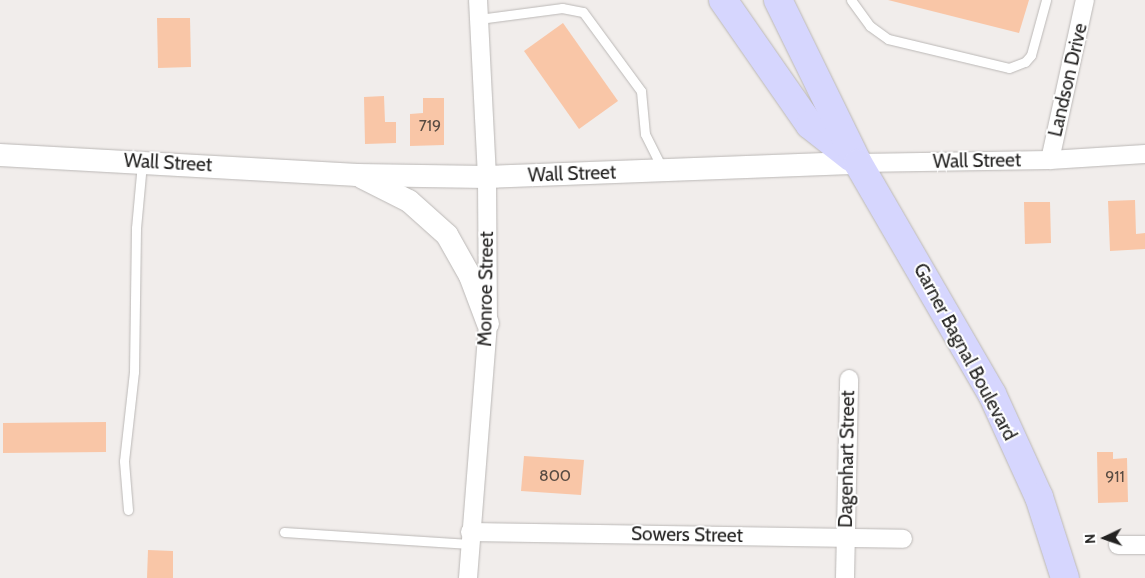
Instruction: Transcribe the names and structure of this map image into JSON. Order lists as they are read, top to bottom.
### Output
{
  "streets": {
    "highway": ["Garner Bagnal Boulevard"],
    "street": [
      "Landson Drive",
      "Wall Street",
      "Monroe Street",
      "Dagenhart Street",
      "Sowers Street"
    ]
  },
  "crossings": [
    ["Landson Drive", "Wall Street"],
    ["Wall Street", "Monroe Street"],
    ["Wall Street", "Garner Bagnal Boulevard"],
    ["Monroe Street", "Sowers Street"],
    ["Dagenhart Street", "Sowers Street"]
  ],
  "house_numbers": ["719", "800", "911"],
  "north": "left"
}
